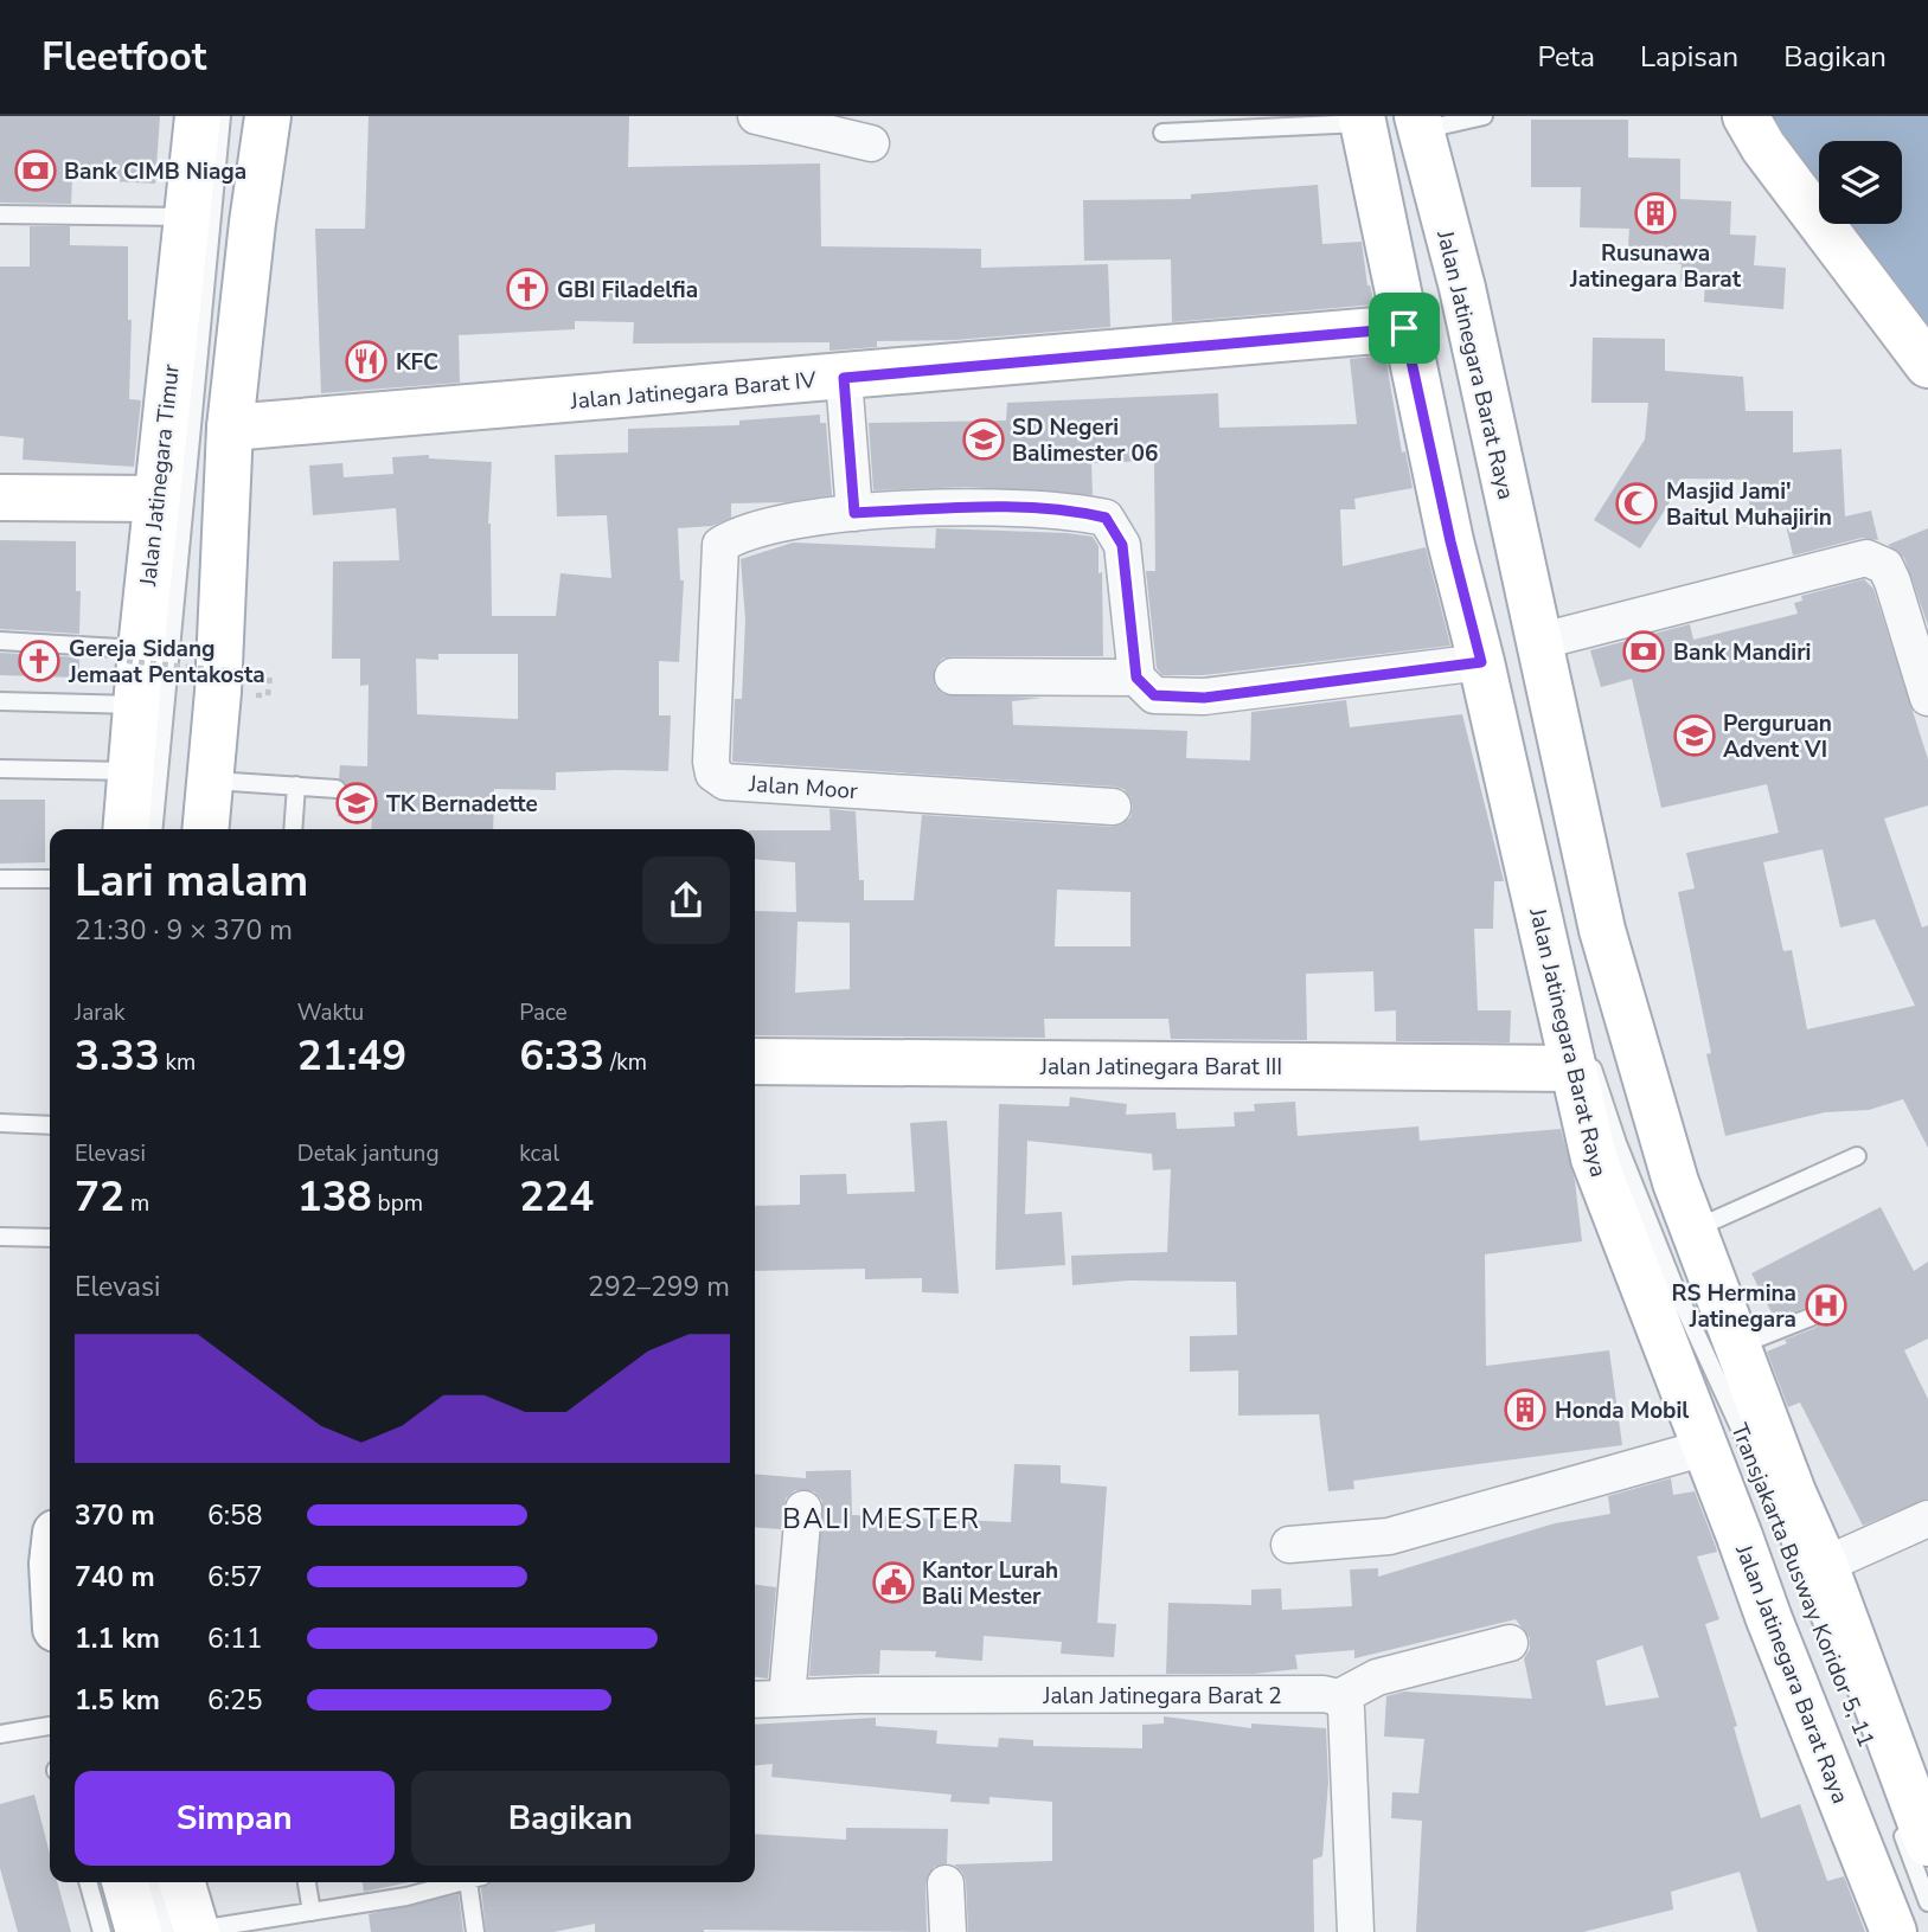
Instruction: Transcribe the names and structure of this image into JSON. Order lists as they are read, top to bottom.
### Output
{
  "streets": {
    "main road": [
      "Jalan Jatinegara Barat Raya",
      "Jalan Jatinegara Barat IV",
      "Jalan Jatinegara Timur",
      "Jalan Jatinegara Barat III"
    ],
    "street": ["Jalan Moor", "Jalan Jatinegara Barat 2"],
    "lane": ["Transjakarta Busway Koridor 5, 11"]
  },
  "crossings": [
    ["Jalan Jatinegara Barat Raya", "Jalan Jatinegara Barat IV"],
    ["Jalan Jatinegara Barat Raya", "Jalan Jatinegara Barat III"],
    ["Jalan Jatinegara Barat IV", "Jalan Jatinegara Timur"]
  ],
  "districts": ["BALI MESTER"],
  "places": {
    "bank": ["Bank CIMB Niaga", "Bank Mandiri"],
    "building": ["Rusunawa Jatinegara Barat", "Honda Mobil"],
    "church": ["GBI Filadelfia", "Gereja Sidang Jemaat Pentakosta"],
    "restaurant": ["KFC"],
    "school or university": ["SD Negeri Balimester 06", "Perguruan Advent VI", "TK Bernadette"],
    "mosque": ["Masjid Jami' Baitul Muhajirin"],
    "hospital": ["RS Hermina Jatinegara"],
    "public building": ["Kantor Lurah Bali Mester"]
  },
  "page": {
    "header": "Fleetfoot",
    "nav": ["Peta", "Lapisan", "Bagikan"],
    "heading": ["Lari malam", "21:30 · 9 × 370 m"],
    "stats": [
      ["Jarak", "3.33 km"],
      ["Waktu", "21:49"],
      ["Pace", "6:33 /km"],
      ["Elevasi", "72 m"],
      ["Detak jantung", "138 bpm"],
      ["kcal", "224"]
    ],
    "chart": ["Elevasi", "292–299 m"],
    "list": [
      {
        "name": "370 m",
        "note": "6:58"
      },
      {
        "name": "740 m",
        "note": "6:57"
      },
      {
        "name": "1.1 km",
        "note": "6:11"
      },
      {
        "name": "1.5 km",
        "note": "6:25"
      }
    ],
    "buttons": ["Simpan", "Bagikan"]
  }
}
